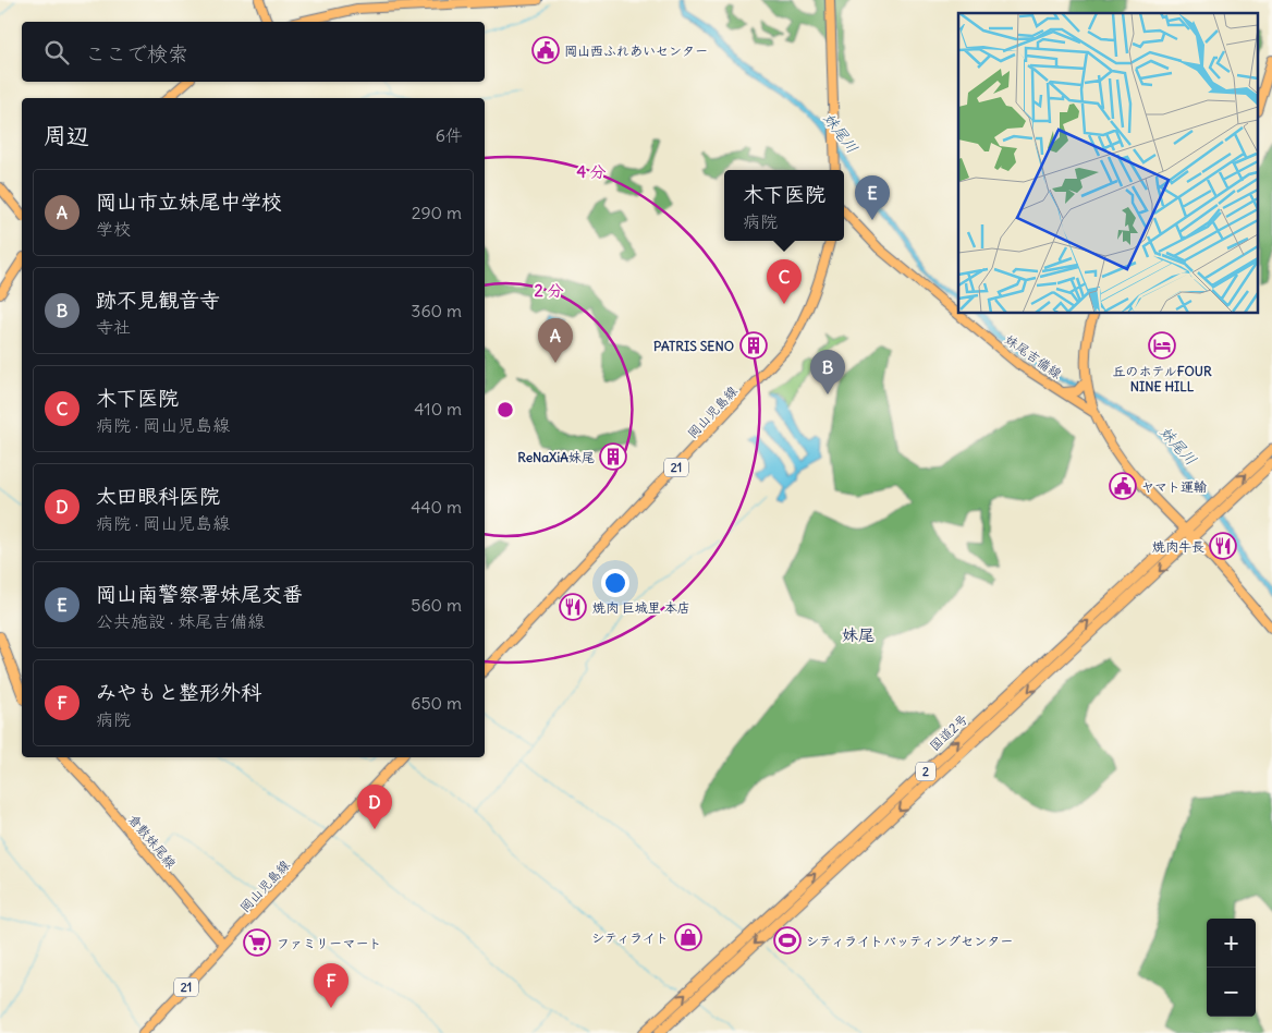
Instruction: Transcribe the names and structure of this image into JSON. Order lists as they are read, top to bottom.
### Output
{
  "streets": {
    "highway": ["国道2号", "2"],
    "main road": [
      "妹尾吉備線",
      "岡山児島線",
      "21",
      "倉敷妹尾線"
    ]
  },
  "crossings": [
    ["岡山児島線", "倉敷妹尾線"]
  ],
  "districts": ["妹尾"],
  "water": ["妹尾川"],
  "places": {
    "public building": ["岡山西ふれあいセンター", "ヤマト運輸"],
    "building": ["PATRIS SENO", "ReNaXiA妹尾"],
    "hotel": ["丘のホテルFOUR NINE HILL"],
    "restaurant": ["焼肉牛長", "焼肉 巨城里 本店"],
    "shop": ["シティライト"],
    "sports": ["シティライトバッティングセンター"],
    "supermarket": ["ファミリーマート"]
  },
  "page": {
    "search": "ここで検索",
    "heading": ["周辺", "6件"],
    "list": [
      {
        "mark": "A",
        "name": "岡山市立妹尾中学校",
        "note": "学校",
        "value": "290 m"
      },
      {
        "mark": "B",
        "name": "跡不見観音寺",
        "note": "寺社",
        "value": "360 m"
      },
      {
        "mark": "C",
        "name": "木下医院",
        "note": "病院 · 岡山児島線",
        "value": "410 m"
      },
      {
        "mark": "D",
        "name": "太田眼科医院",
        "note": "病院 · 岡山児島線",
        "value": "440 m"
      },
      {
        "mark": "E",
        "name": "岡山南警察署妹尾交番",
        "note": "公共施設 · 妹尾吉備線",
        "value": "560 m"
      },
      {
        "mark": "F",
        "name": "みやもと整形外科",
        "note": "病院",
        "value": "650 m"
      }
    ],
    "popup": ["木下医院", "病院"],
    "pins": [
      "E",
      "C",
      "A",
      "B",
      "D",
      "F"
    ],
    "map_buttons": ["+", "−"]
  },
  "rings": ["4 分", "2 分"]
}
